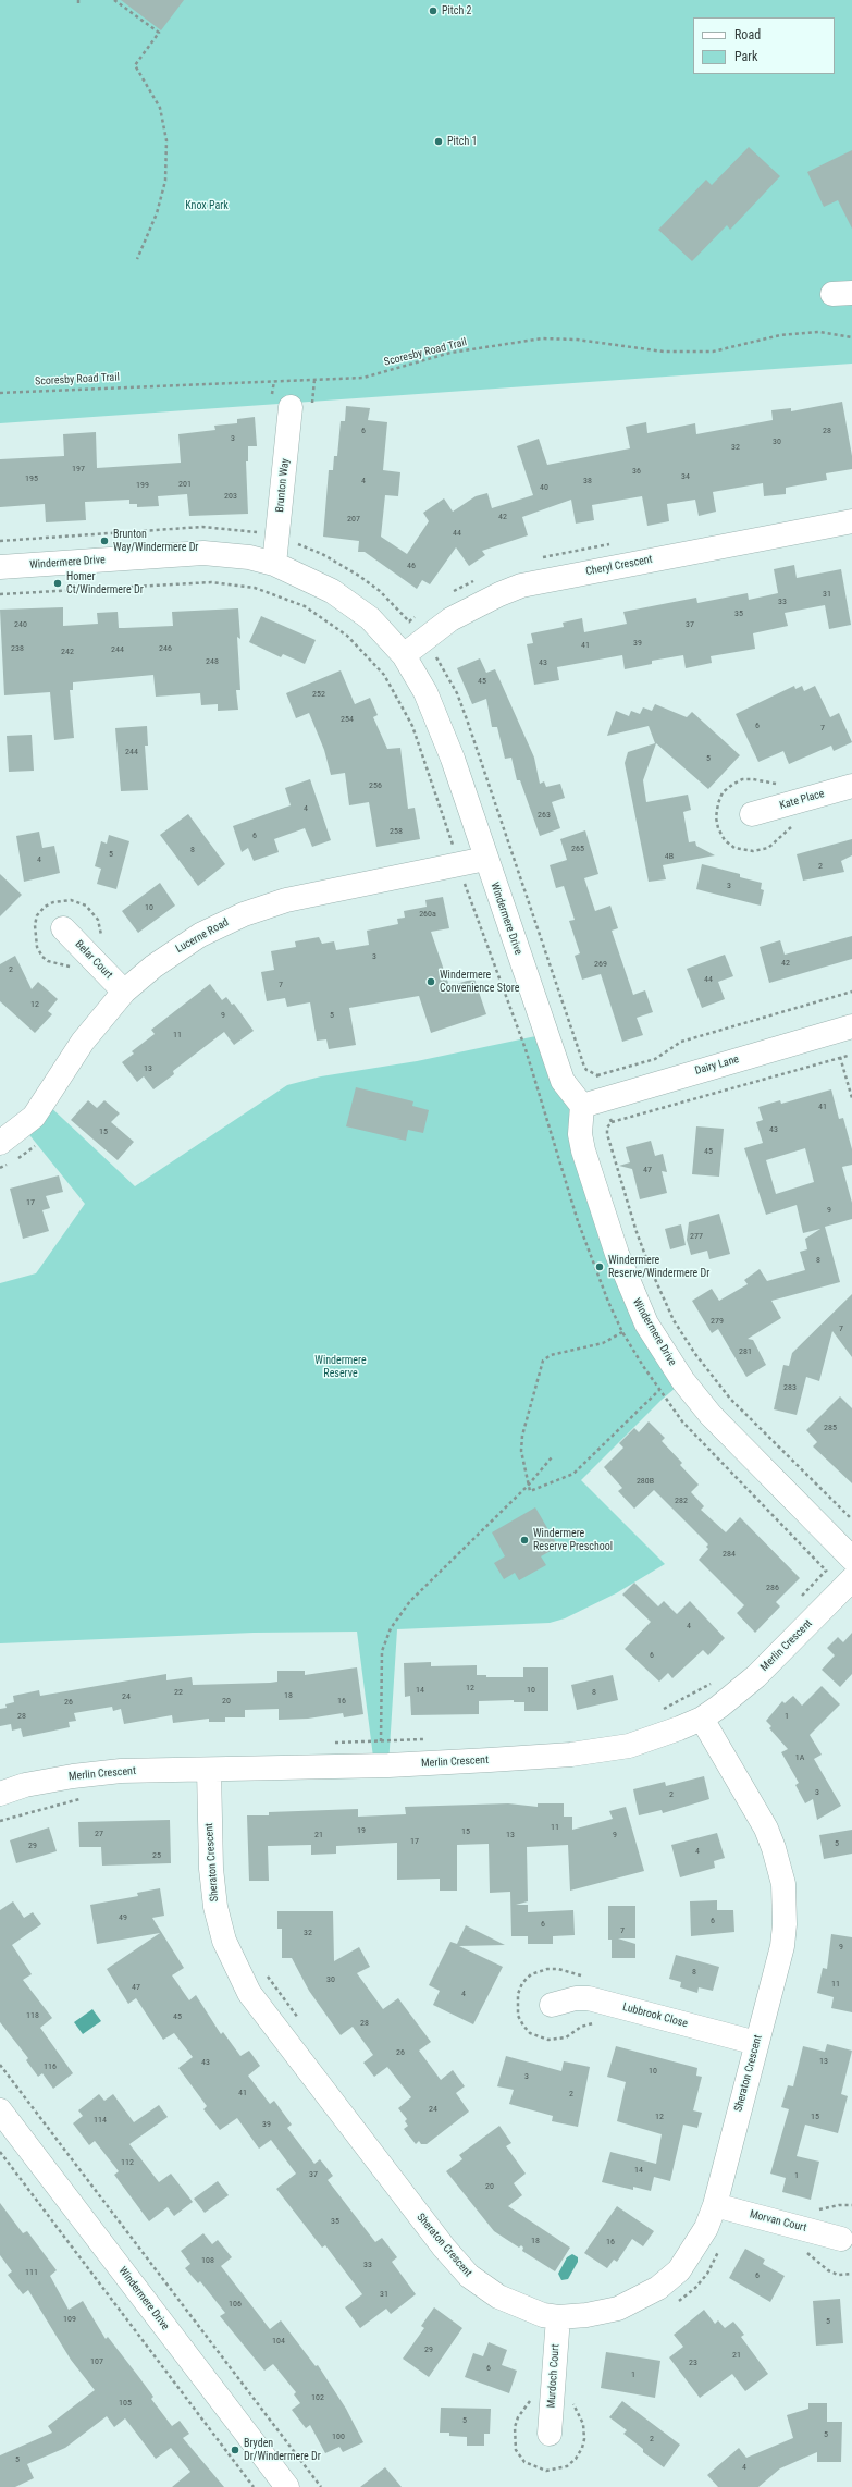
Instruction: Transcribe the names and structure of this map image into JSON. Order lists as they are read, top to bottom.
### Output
{
  "streets": {
    "street": [
      "Brunton Way",
      "Windermere Drive",
      "Cheryl Crescent",
      "Kate Place",
      "Lucerne Road",
      "Belar Court",
      "Dairy Lane",
      "Merlin Crescent",
      "Sheraton Crescent",
      "Lubbrook Close",
      "Morvan Court",
      "Murdoch Court"
    ],
    "path": ["Scoresby Road Trail"]
  },
  "crossings": [
    ["Brunton Way", "Windermere Drive"],
    ["Windermere Drive", "Cheryl Crescent"],
    ["Windermere Drive", "Lucerne Road"],
    ["Windermere Drive", "Dairy Lane"],
    ["Lucerne Road", "Belar Court"],
    ["Merlin Crescent", "Sheraton Crescent"],
    ["Sheraton Crescent", "Lubbrook Close"],
    ["Sheraton Crescent", "Morvan Court"],
    ["Sheraton Crescent", "Murdoch Court"]
  ],
  "parks": ["Knox Park", "Windermere Reserve"],
  "places": [
    "Pitch 2",
    "Pitch 1",
    "Brunton Way/Windermere Dr",
    "Homer Ct/Windermere Dr",
    "Windermere Convenience Store",
    "Windermere Reserve/Windermere Dr",
    "Windermere Reserve Preschool",
    "Bryden Dr/Windermere Dr"
  ],
  "house_numbers": [
    "6",
    "28",
    "3",
    "30",
    "32",
    "197",
    "36",
    "34",
    "195",
    "4",
    "38",
    "201",
    "199",
    "40",
    "203",
    "42",
    "207",
    "44",
    "46",
    "31",
    "33",
    "35",
    "240",
    "37",
    "39",
    "41",
    "238",
    "246",
    "244",
    "242",
    "248",
    "43",
    "45",
    "252",
    "254",
    "6",
    "7",
    "244",
    "5",
    "256",
    "4",
    "263",
    "258",
    "6",
    "265",
    "8",
    "5",
    "4B",
    "4",
    "2",
    "3",
    "10",
    "260a",
    "3",
    "42",
    "269",
    "2",
    "44",
    "7",
    "12",
    "9",
    "5",
    "11",
    "13",
    "41",
    "43",
    "15",
    "45",
    "47",
    "17",
    "9",
    "277",
    "8",
    "279",
    "7",
    "281",
    "283",
    "285",
    "280B",
    "282",
    "284",
    "286",
    "4",
    "6",
    "12",
    "14",
    "10",
    "22",
    "8",
    "18",
    "24",
    "20",
    "16",
    "26",
    "28",
    "1",
    "1A",
    "3",
    "2",
    "11",
    "19",
    "15",
    "27",
    "21",
    "13",
    "9",
    "17",
    "5",
    "29",
    "4",
    "25",
    "49",
    "6",
    "6",
    "7",
    "32",
    "9",
    "8",
    "30",
    "11",
    "47",
    "4",
    "118",
    "45",
    "28",
    "26",
    "13",
    "43",
    "116",
    "10",
    "3",
    "41",
    "2",
    "24",
    "12",
    "15",
    "114",
    "39",
    "112",
    "14",
    "37",
    "1",
    "20",
    "35",
    "18",
    "16",
    "108",
    "33",
    "111",
    "6",
    "31",
    "106",
    "109",
    "5",
    "104",
    "29",
    "21",
    "107",
    "23",
    "6",
    "1",
    "102",
    "105",
    "5",
    "5",
    "100",
    "2",
    "5",
    "4"
  ],
  "legend": ["Road", "Park"]
}
